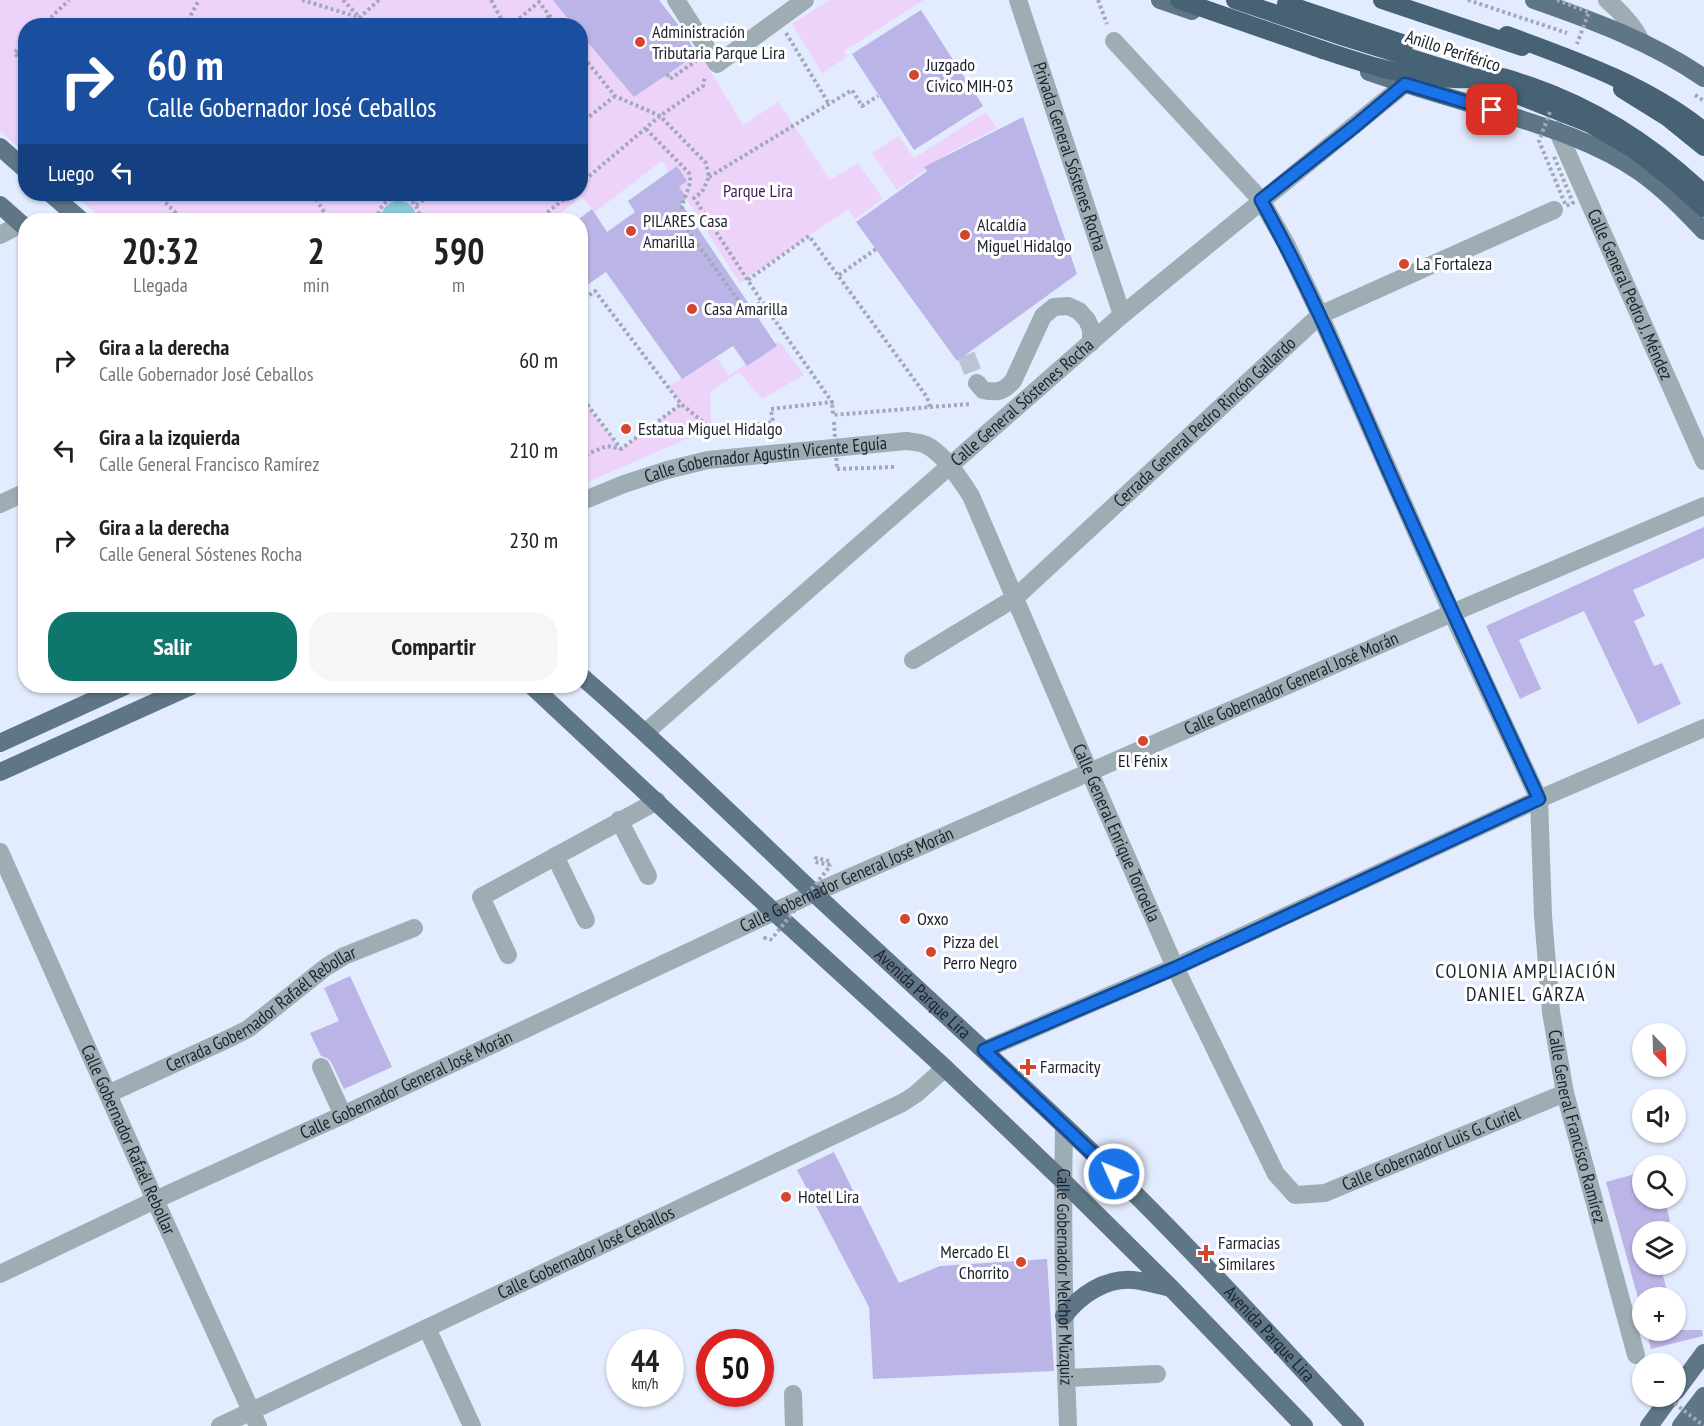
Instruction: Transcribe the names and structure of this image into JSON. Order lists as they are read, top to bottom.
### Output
{
  "streets": {
    "highway": ["Anillo Periférico"],
    "main road": ["Avenida Parque Lira"],
    "street": [
      "Privada General Sóstenes Rocha",
      "Calle General Pedro J. Méndez",
      "Calle General Sóstenes Rocha",
      "Cerrada General Pedro Rincón Gallardo",
      "Calle Gobernador Agustín Vicente Eguía",
      "Calle Gobernador General José Morán",
      "Calle General Enrique Torroella",
      "Cerrada Gobernador Rafaél Rebollar",
      "Calle General Francisco Ramírez",
      "Calle Gobernador Rafaél Rebollar",
      "Calle Gobernador Luis G. Curiel",
      "Calle Gobernador José Ceballos",
      "Calle Gobernador Melchor Múzquiz"
    ]
  },
  "crossings": [
    ["Privada General Sóstenes Rocha", "Calle General Sóstenes Rocha"],
    ["Calle General Sóstenes Rocha", "Calle Gobernador Agustín Vicente Eguía"],
    ["Calle General Sóstenes Rocha", "Calle General Enrique Torroella"],
    ["Calle General Sóstenes Rocha", "Avenida Parque Lira"],
    ["Calle General Sóstenes Rocha", "Calle General Francisco Ramírez"],
    ["Cerrada General Pedro Rincón Gallardo", "Calle General Enrique Torroella"],
    ["Cerrada General Pedro Rincón Gallardo", "Calle General Francisco Ramírez"],
    ["Calle Gobernador Agustín Vicente Eguía", "Calle General Enrique Torroella"],
    ["Calle Gobernador General José Morán", "Calle General Enrique Torroella"],
    ["Calle Gobernador General José Morán", "Avenida Parque Lira"],
    ["Calle Gobernador General José Morán", "Calle General Francisco Ramírez"],
    ["Calle Gobernador General José Morán", "Calle Gobernador Rafaél Rebollar"],
    ["Calle General Enrique Torroella", "Calle Gobernador Luis G. Curiel"],
    ["Avenida Parque Lira", "Calle Gobernador Melchor Múzquiz"],
    ["Cerrada Gobernador Rafaél Rebollar", "Calle Gobernador Rafaél Rebollar"],
    ["Calle General Francisco Ramírez", "Calle Gobernador Luis G. Curiel"],
    ["Calle Gobernador Rafaél Rebollar", "Calle Gobernador José Ceballos"]
  ],
  "districts": ["COLONIA AMPLIACIÓN DANIEL GARZA"],
  "parks": ["Parque Lira"],
  "places": {
    "other": [
      "Administración Tributaria Parque Lira",
      "Juzgado Civico MIH-03",
      "PILARES Casa Amarilla",
      "Alcaldía Miguel Hidalgo",
      "La Fortaleza",
      "Casa Amarilla",
      "Estatua Miguel Hidalgo",
      "El Fénix",
      "Oxxo",
      "Pizza del Perro Negro",
      "Hotel Lira",
      "Mercado El Chorrito"
    ],
    "health": ["Farmacity", "Farmacias Similares"]
  },
  "north": "bottom right",
  "page": {
    "turn": ["60 m", "Calle Gobernador José Ceballos"],
    "then": "Luego",
    "eta": [
      "20:32",
      "Llegada",
      "2",
      "min",
      "590",
      "m"
    ],
    "list": [
      {
        "name": "Gira a la derecha",
        "note": "Calle Gobernador José Ceballos",
        "value": "60 m"
      },
      {
        "name": "Gira a la izquierda",
        "note": "Calle General Francisco Ramírez",
        "value": "210 m"
      },
      {
        "name": "Gira a la derecha",
        "note": "Calle General Sóstenes Rocha",
        "value": "230 m"
      }
    ],
    "buttons": ["Salir", "Compartir"],
    "map_buttons": ["+", "−"],
    "speed": "44 km/h",
    "limit": "50"
  }
}
